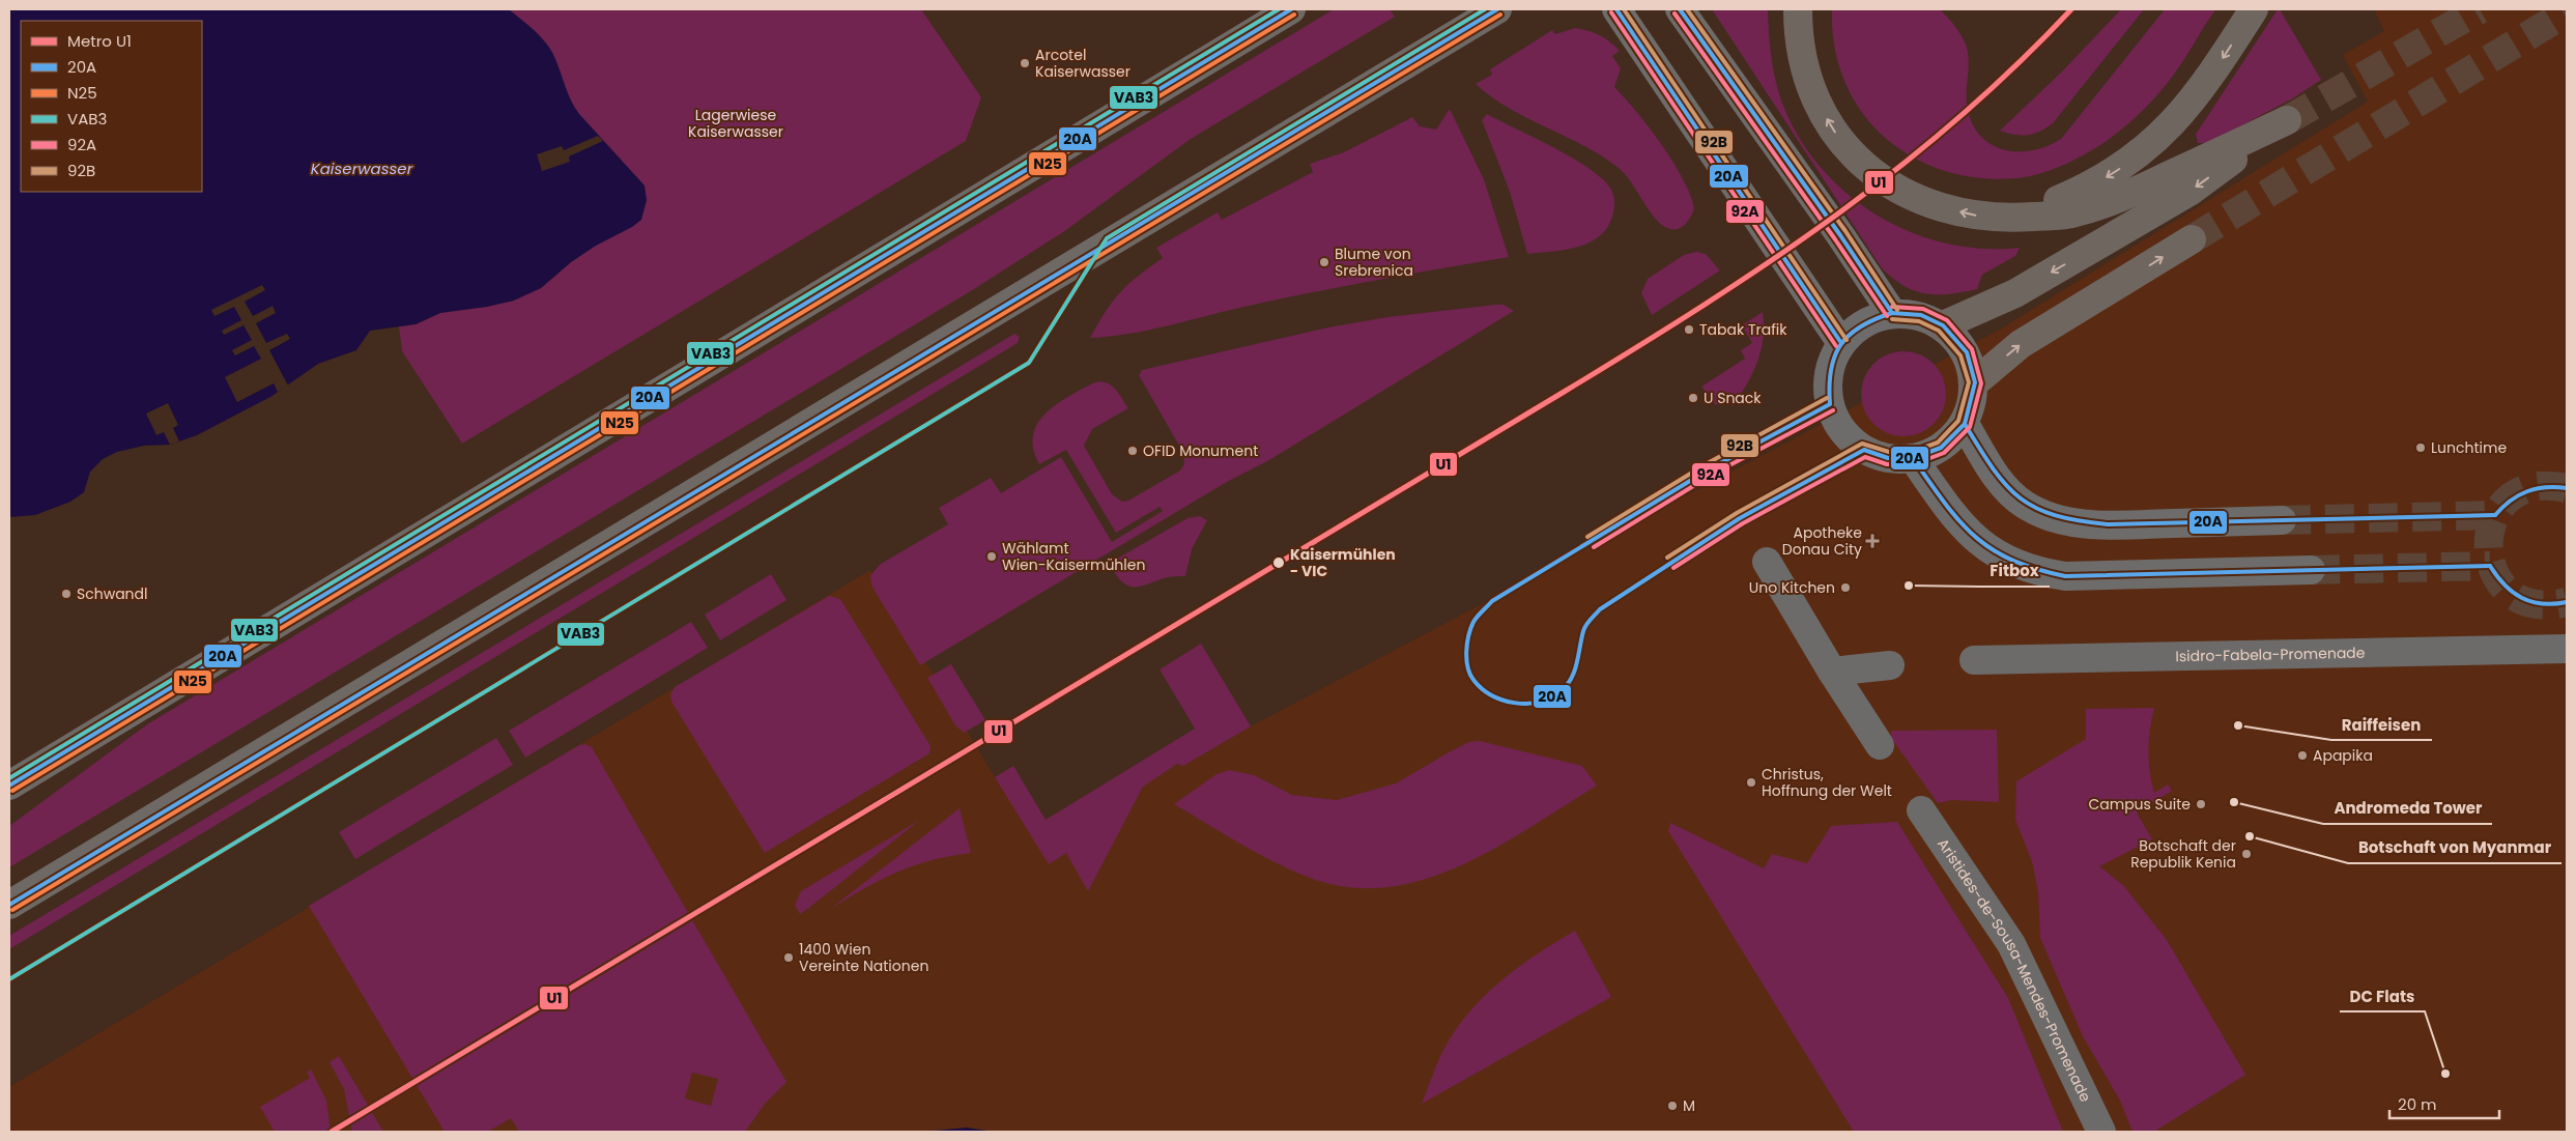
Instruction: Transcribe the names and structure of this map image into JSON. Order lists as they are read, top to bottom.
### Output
{
  "streets": {
    "street": ["Isidro-Fabela-Promenade", "Aristides-de-Sousa-Mendes-Promenade"]
  },
  "water": ["Kaiserwasser"],
  "parks": ["Lagerwiese Kaiserwasser"],
  "places": {
    "other": [
      "Arcotel Kaiserwasser",
      "Blume von Srebrenica",
      "Tabak Trafik",
      "U Snack",
      "Lunchtime",
      "OFID Monument",
      "Wählamt Wien-Kaisermühlen",
      "Kaisermühlen - VIC",
      "Fitbox",
      "Uno Kitchen",
      "Schwandl",
      "Raiffeisen",
      "Apapika",
      "Christus, Hoffnung der Welt",
      "Andromeda Tower",
      "Campus Suite",
      "Botschaft von Myanmar",
      "Botschaft der Republik Kenia",
      "1400 Wien Vereinte Nationen",
      "DC Flats",
      "M"
    ],
    "health": ["Apotheke Donau City"]
  },
  "lines": [
    "metro line U1",
    "transit line 20A",
    "transit line VAB3",
    "transit line 92B",
    "transit line 92A",
    "transit line N25"
  ],
  "legend": [
    "Metro U1",
    "20A",
    "N25",
    "VAB3",
    "92A",
    "92B"
  ],
  "scale_bar": "20 m"
}
